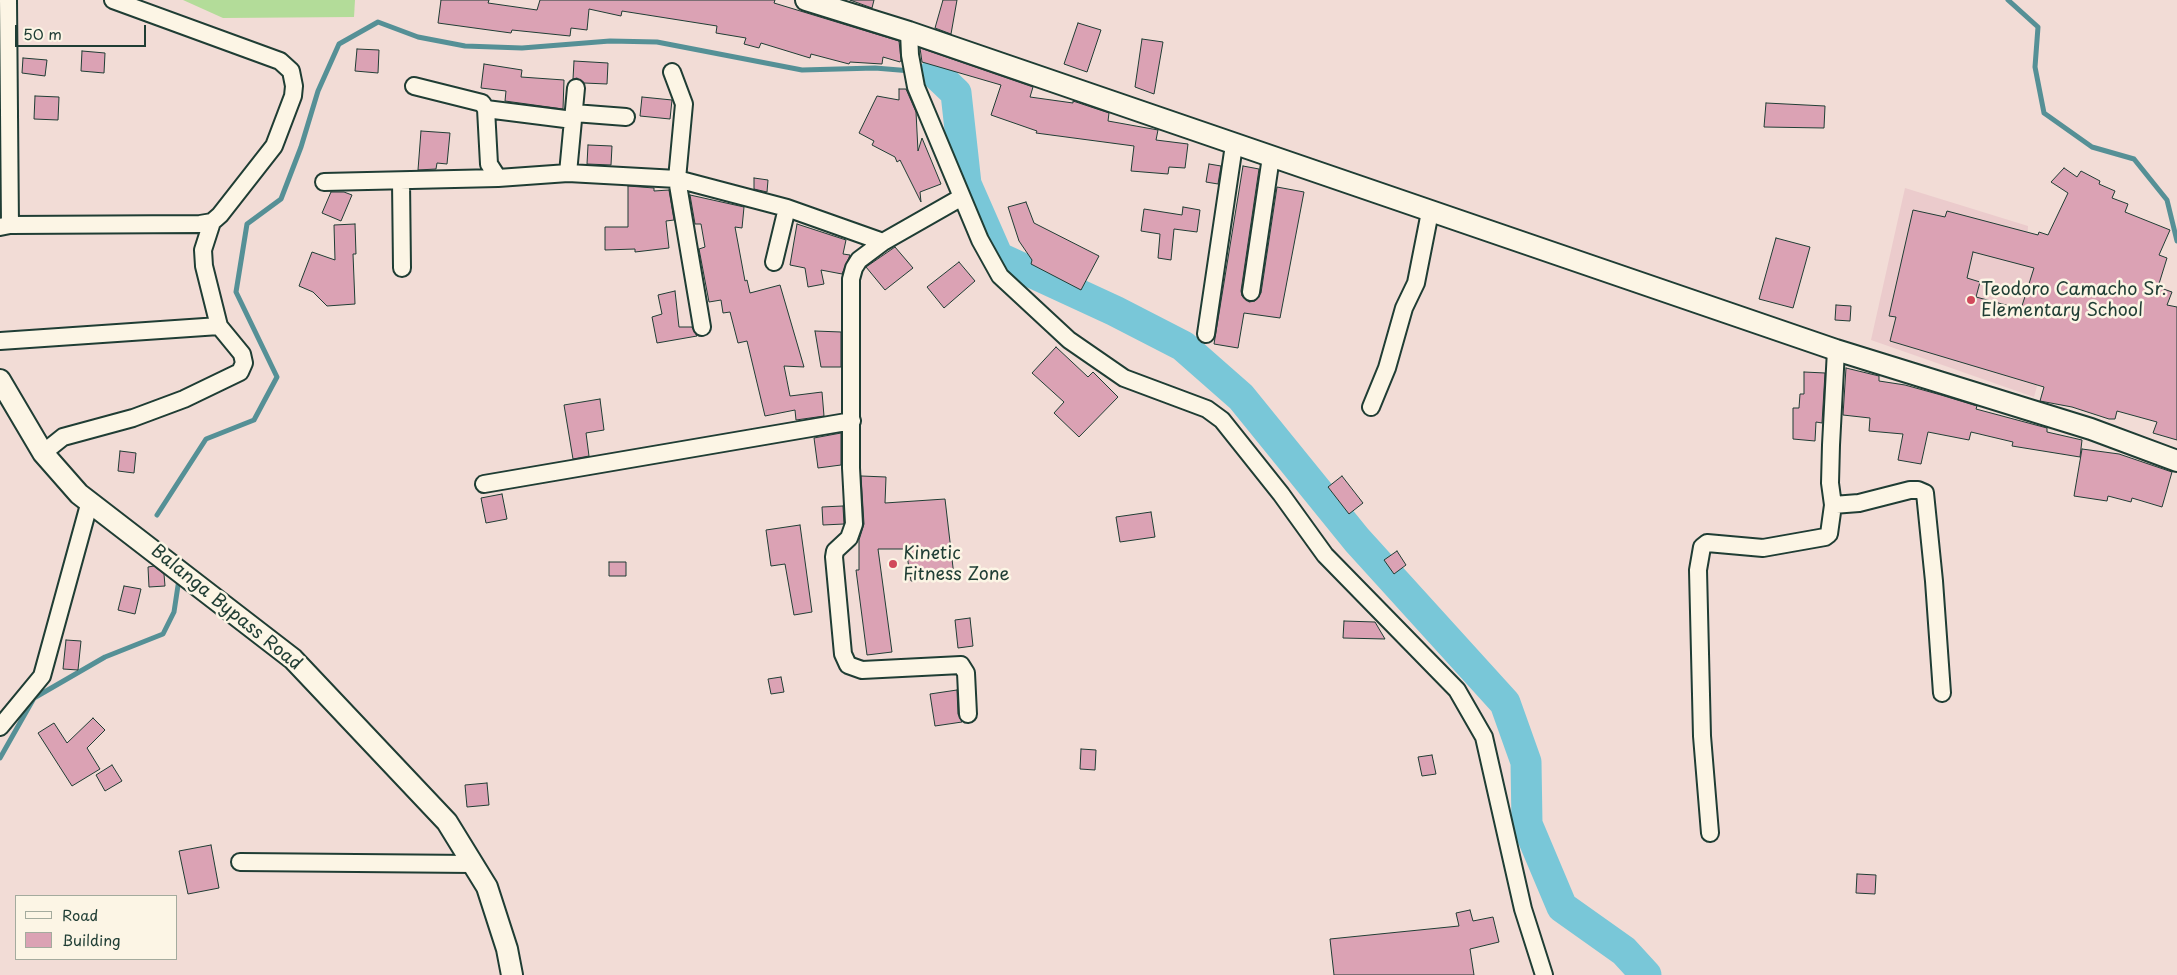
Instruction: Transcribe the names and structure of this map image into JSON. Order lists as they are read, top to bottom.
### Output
{
  "streets": {
    "street": ["Balanga Bypass Road"]
  },
  "places": ["Teodoro Camacho Sr. Elementary School", "Kinetic Fitness Zone"],
  "legend": ["Road", "Building"],
  "scale_bar": "50 m"
}
